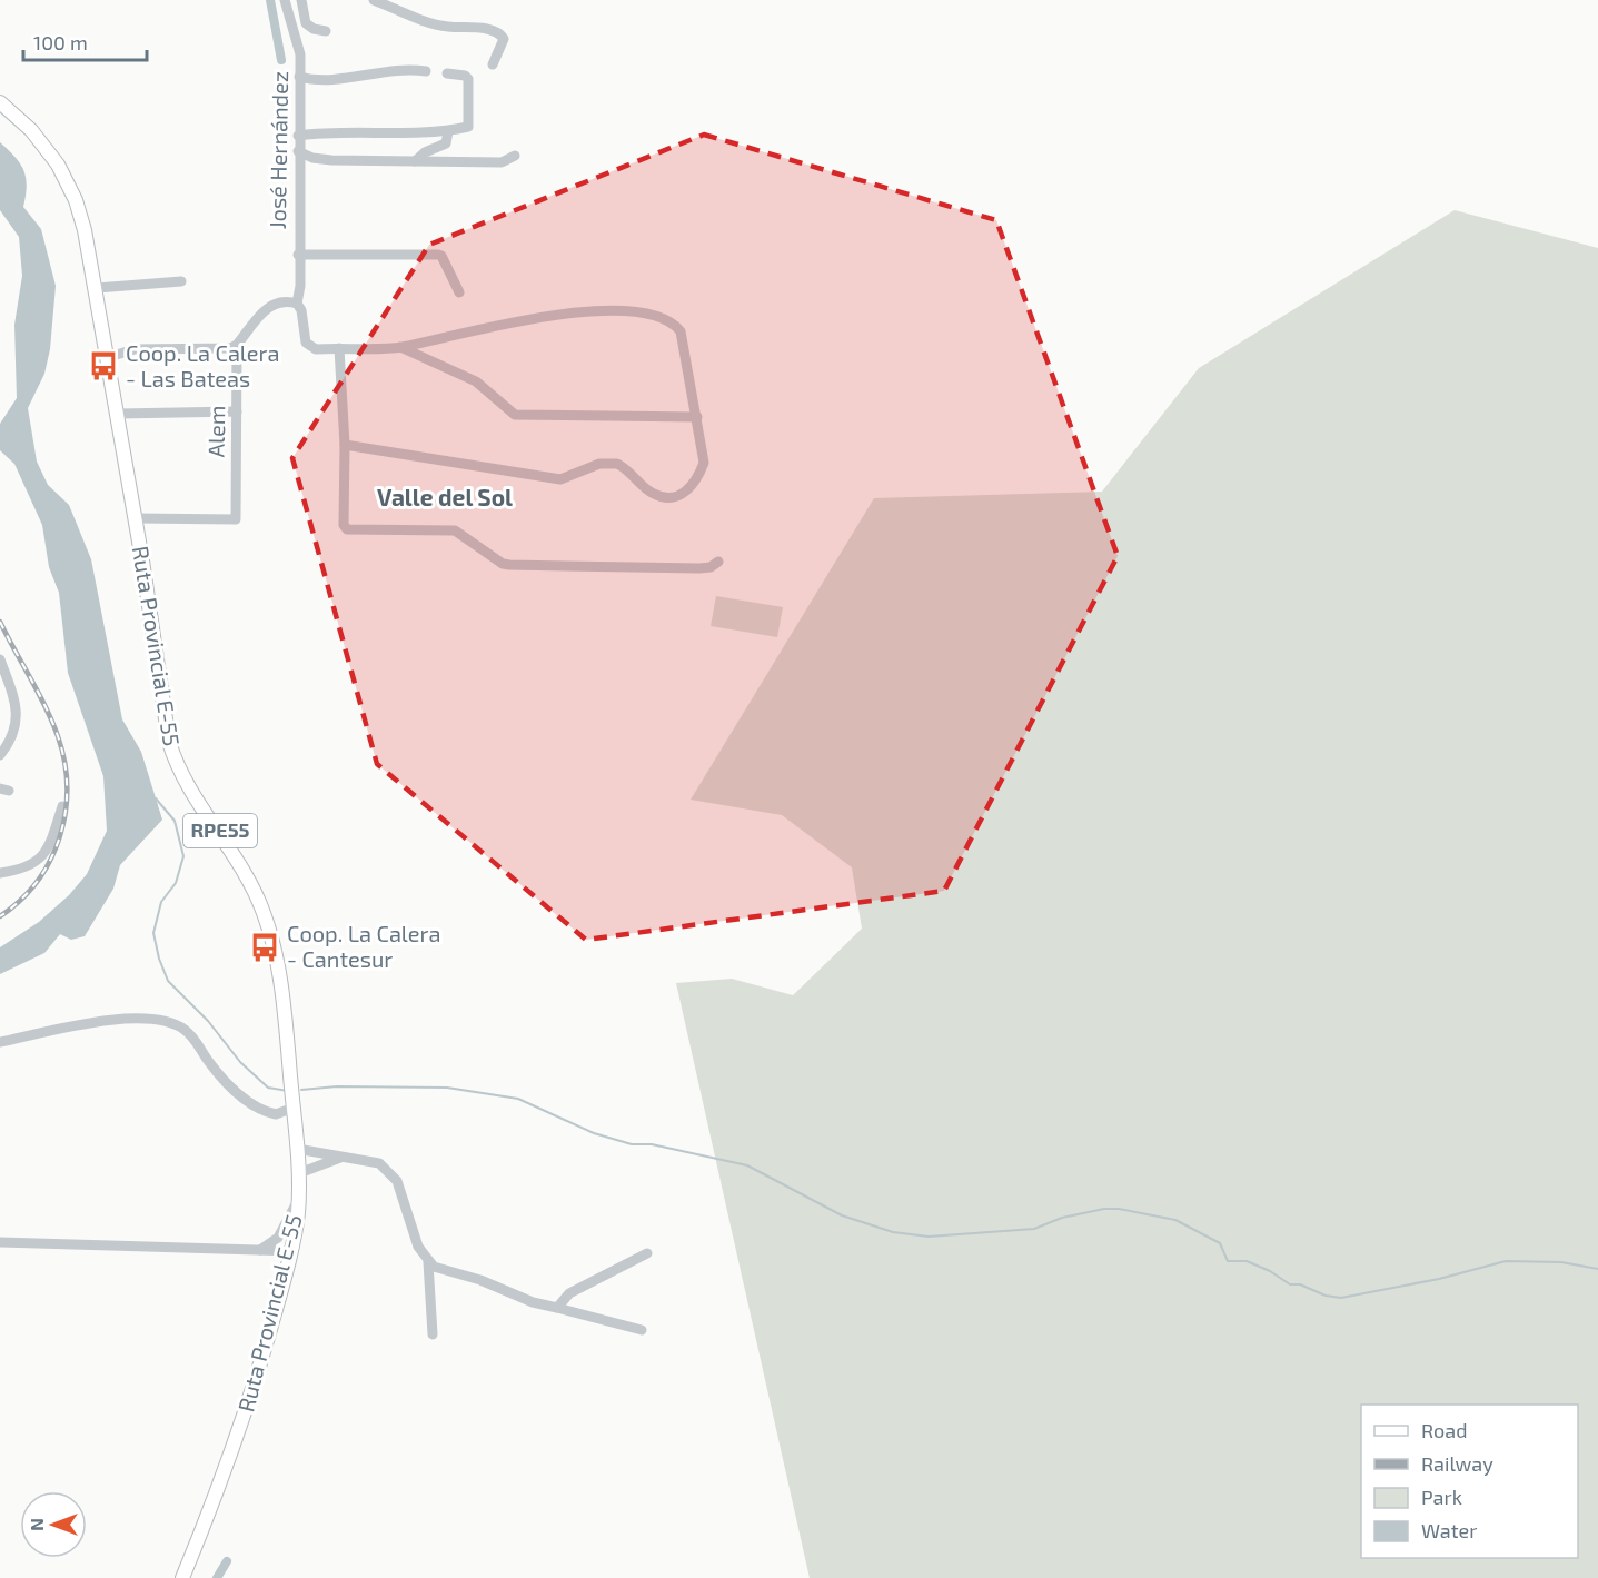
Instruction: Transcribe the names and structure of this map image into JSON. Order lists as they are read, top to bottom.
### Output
{
  "streets": {
    "main road": ["Ruta Provincial E-55", "RPE55"],
    "street": ["José Hernández", "Alem"]
  },
  "crossings": [
    ["Alem", "Ruta Provincial E-55"]
  ],
  "districts": ["Valle del Sol"],
  "places": {
    "bus stop": ["Coop. La Calera - Las Bateas", "Coop. La Calera - Cantesur"]
  },
  "legend": [
    "Road",
    "Railway",
    "Park",
    "Water"
  ],
  "scale_bar": "100 m",
  "north": "left"
}
